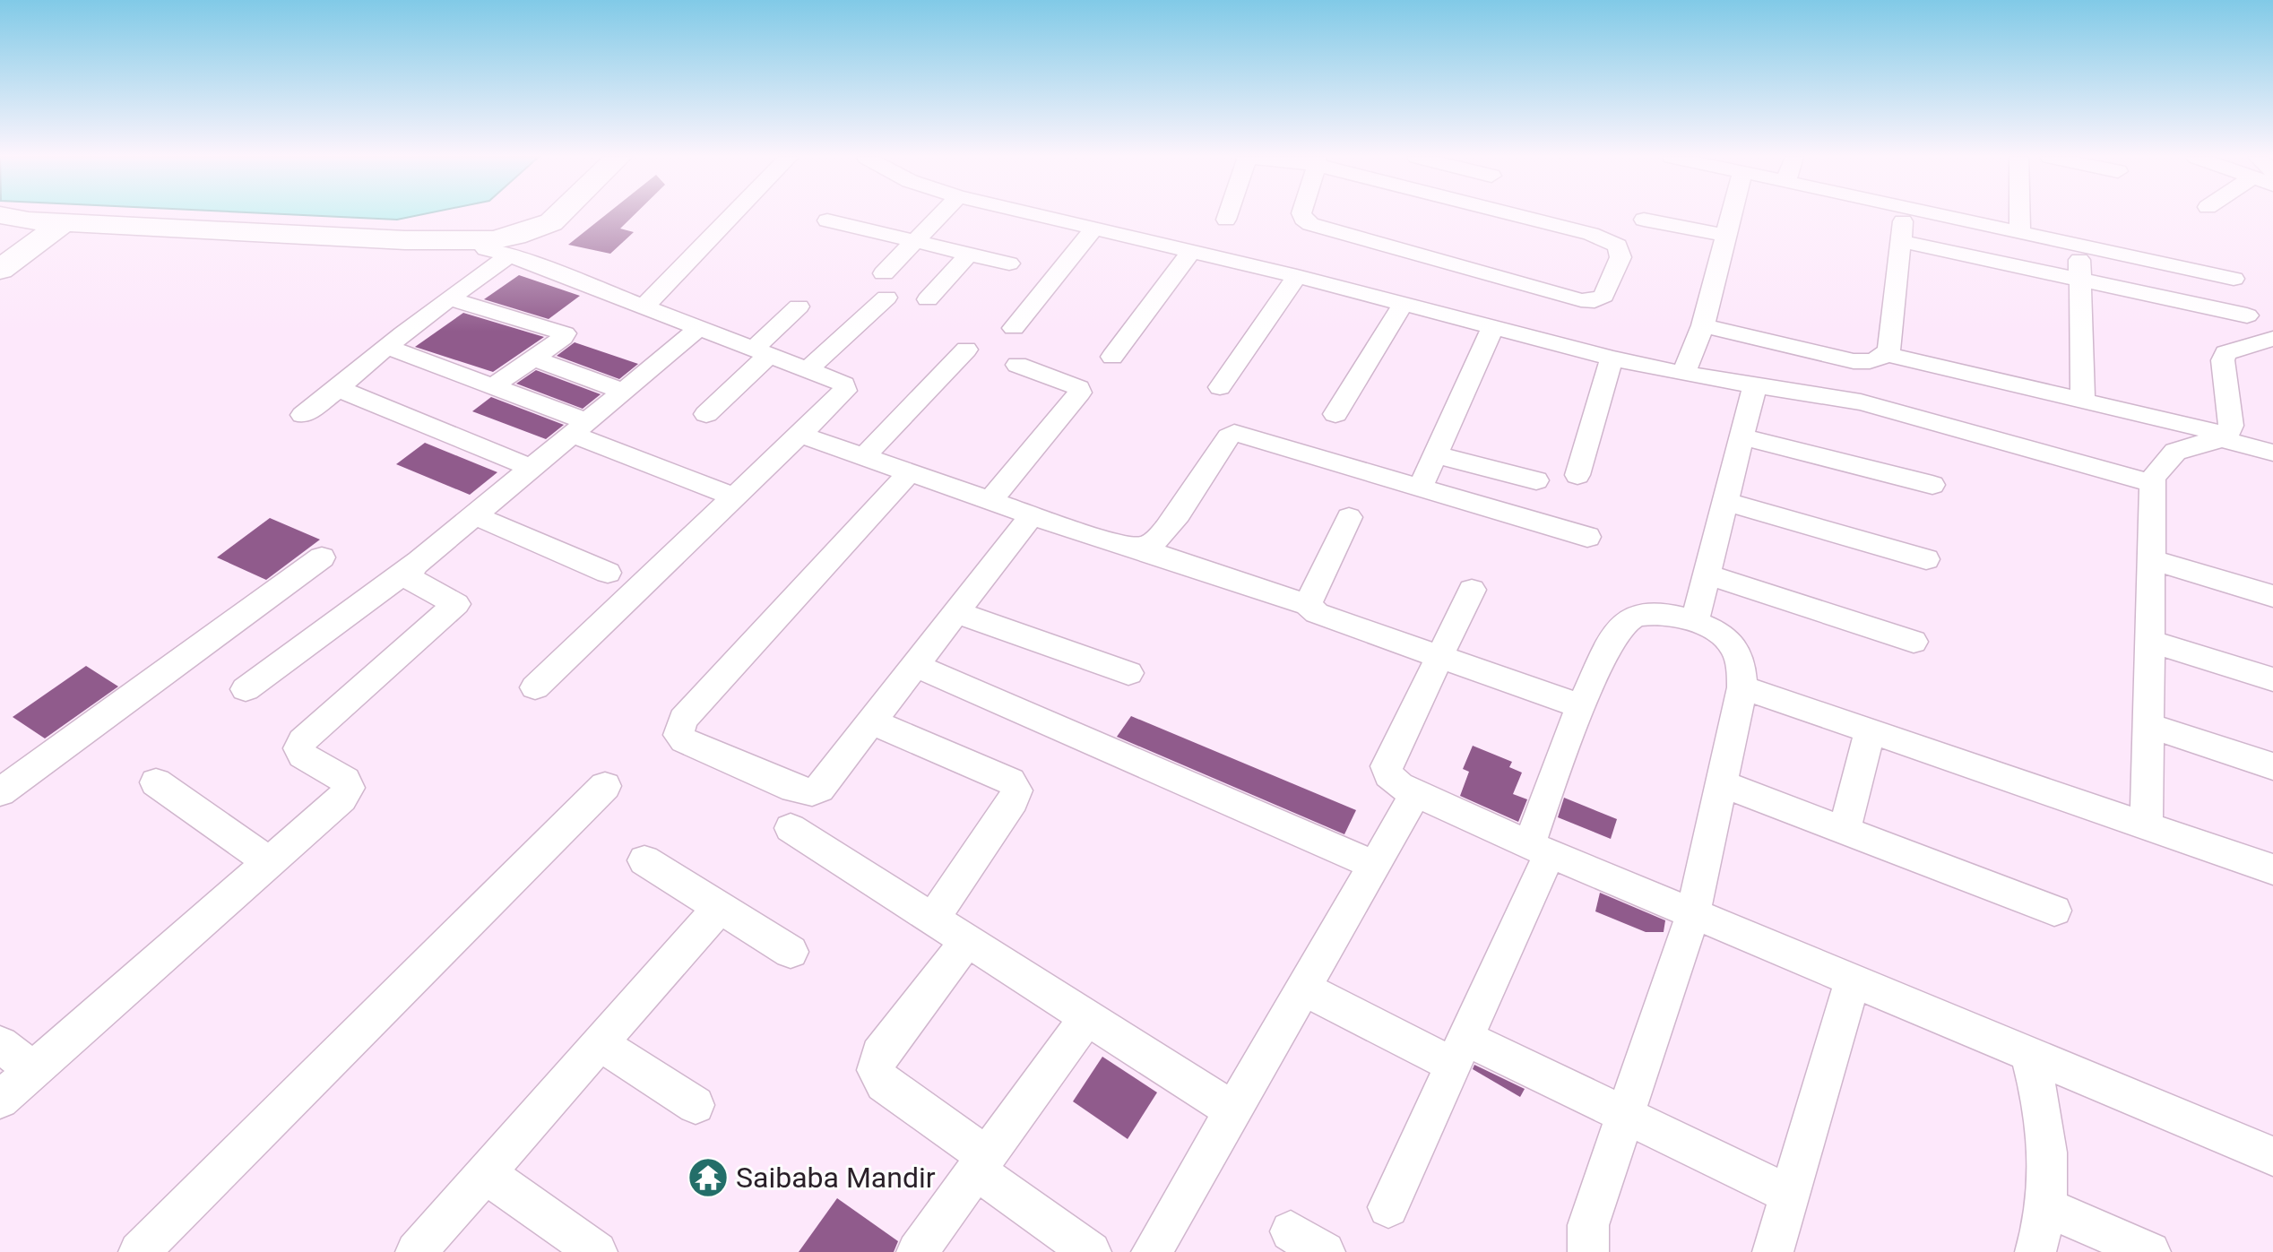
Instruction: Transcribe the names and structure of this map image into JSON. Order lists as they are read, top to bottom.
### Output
{
  "places": {
    "temple": ["Saibaba Mandir"]
  }
}
